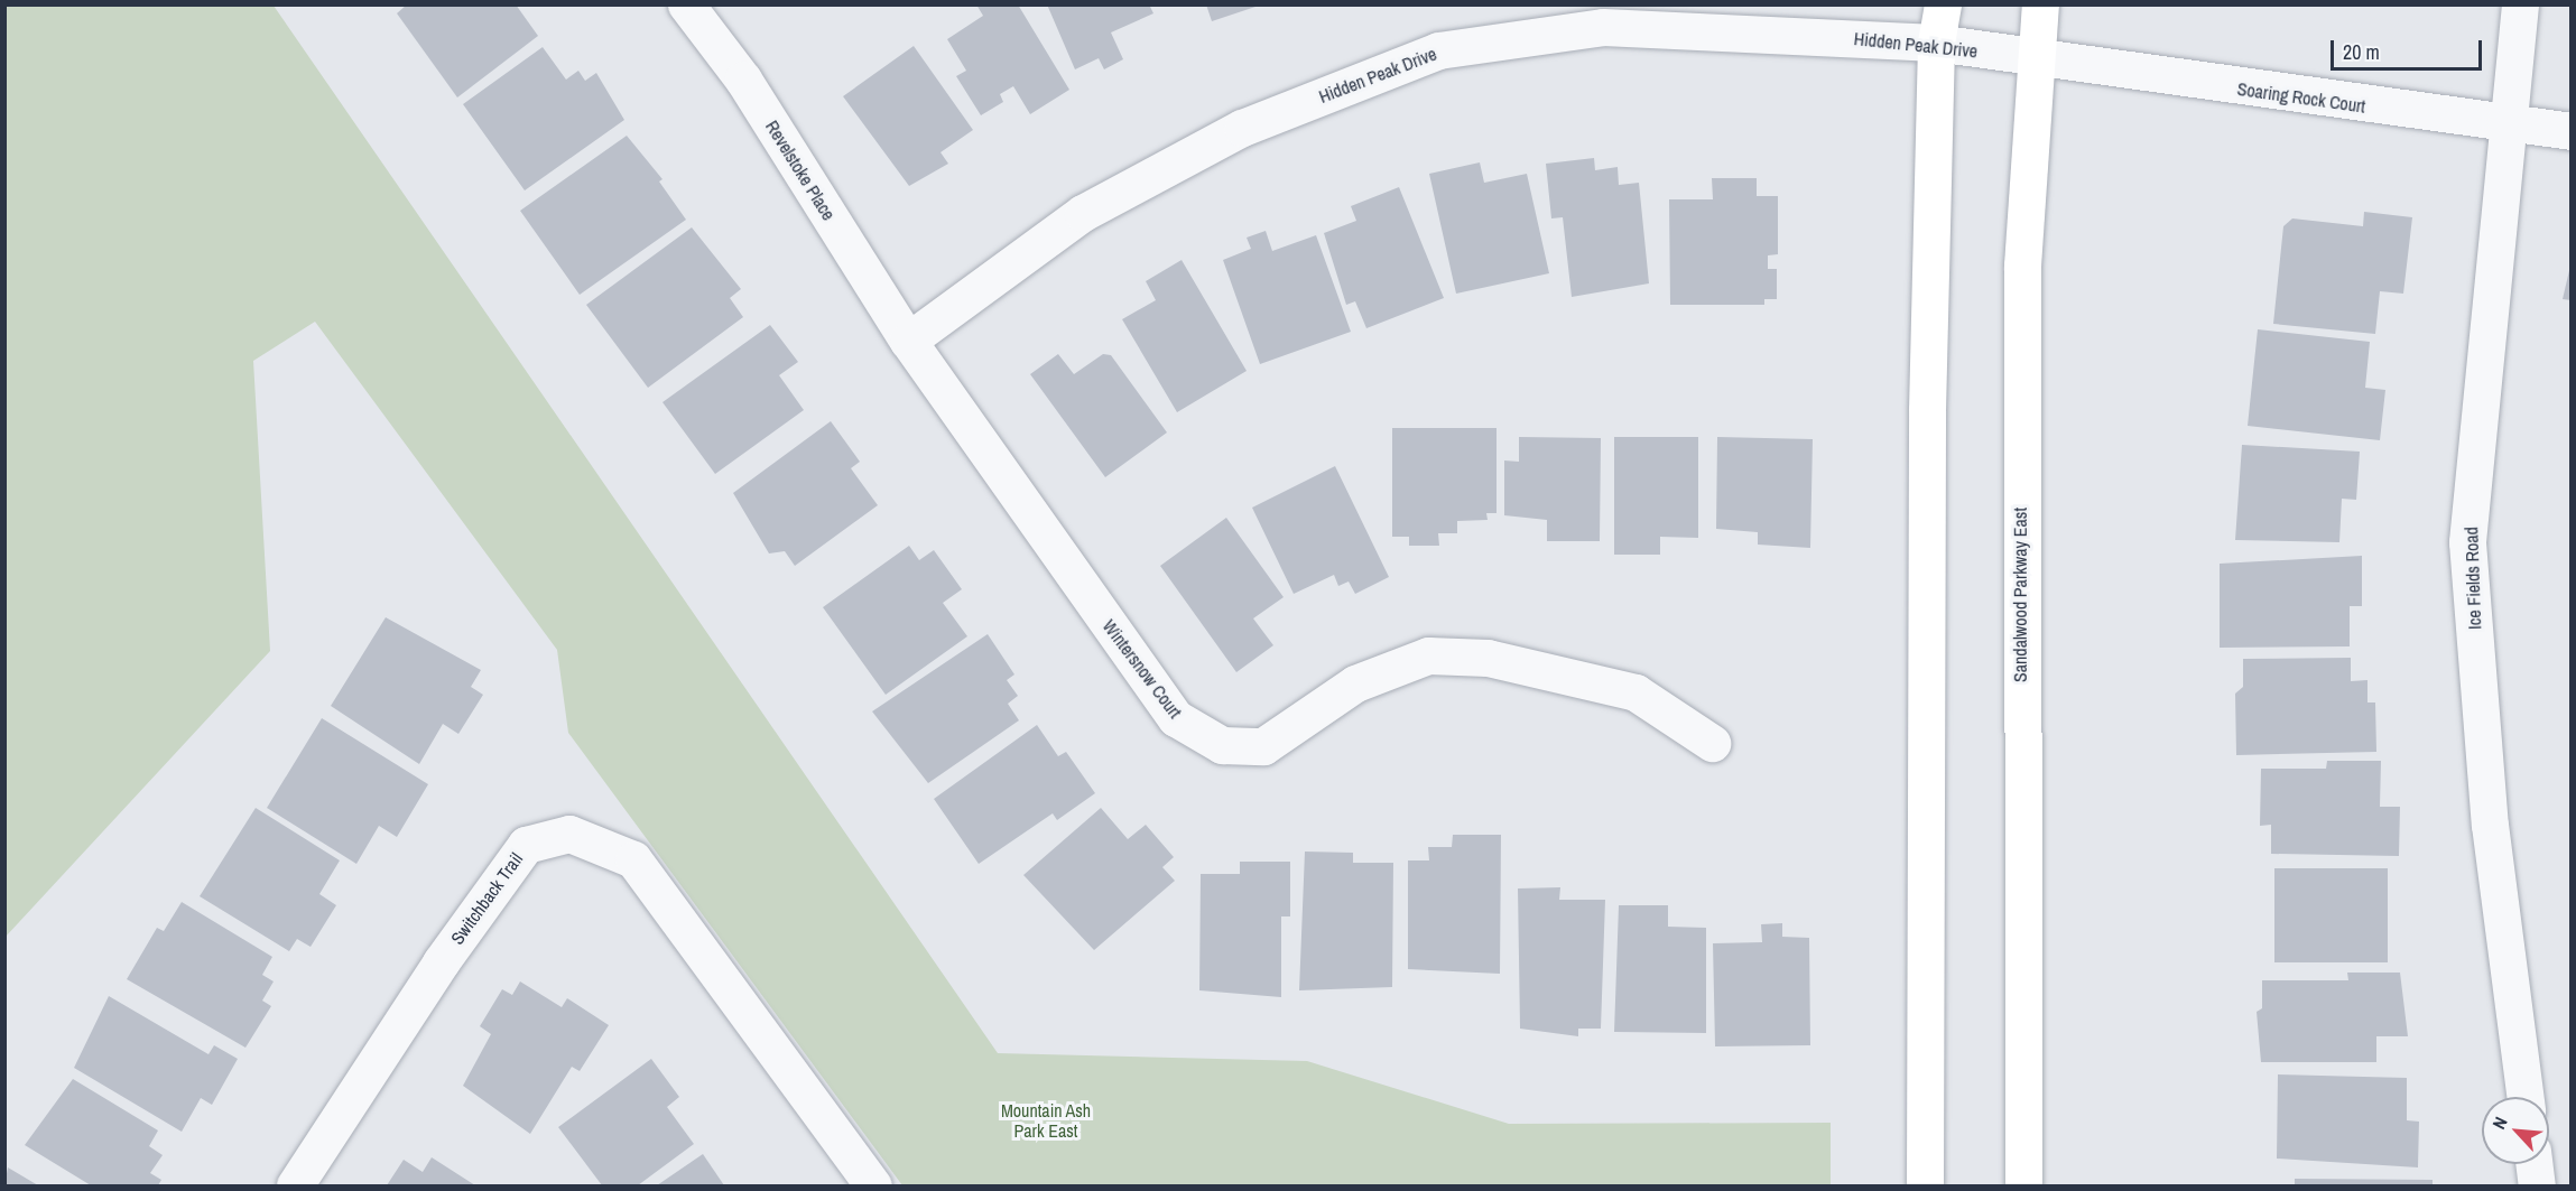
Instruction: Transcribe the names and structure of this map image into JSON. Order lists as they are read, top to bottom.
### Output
{
  "streets": {
    "main road": ["Sandalwood Parkway East"],
    "street": [
      "Hidden Peak Drive",
      "Soaring Rock Court",
      "Revelstoke Place",
      "Ice Fields Road",
      "Wintersnow Court",
      "Switchback Trail"
    ]
  },
  "crossings": [
    ["Hidden Peak Drive", "Soaring Rock Court"],
    ["Hidden Peak Drive", "Revelstoke Place"],
    ["Hidden Peak Drive", "Sandalwood Parkway East"],
    ["Hidden Peak Drive", "Wintersnow Court"],
    ["Soaring Rock Court", "Ice Fields Road"],
    ["Soaring Rock Court", "Sandalwood Parkway East"],
    ["Revelstoke Place", "Wintersnow Court"]
  ],
  "parks": ["Mountain Ash Park East"],
  "scale_bar": "20 m",
  "north": "top left"
}
